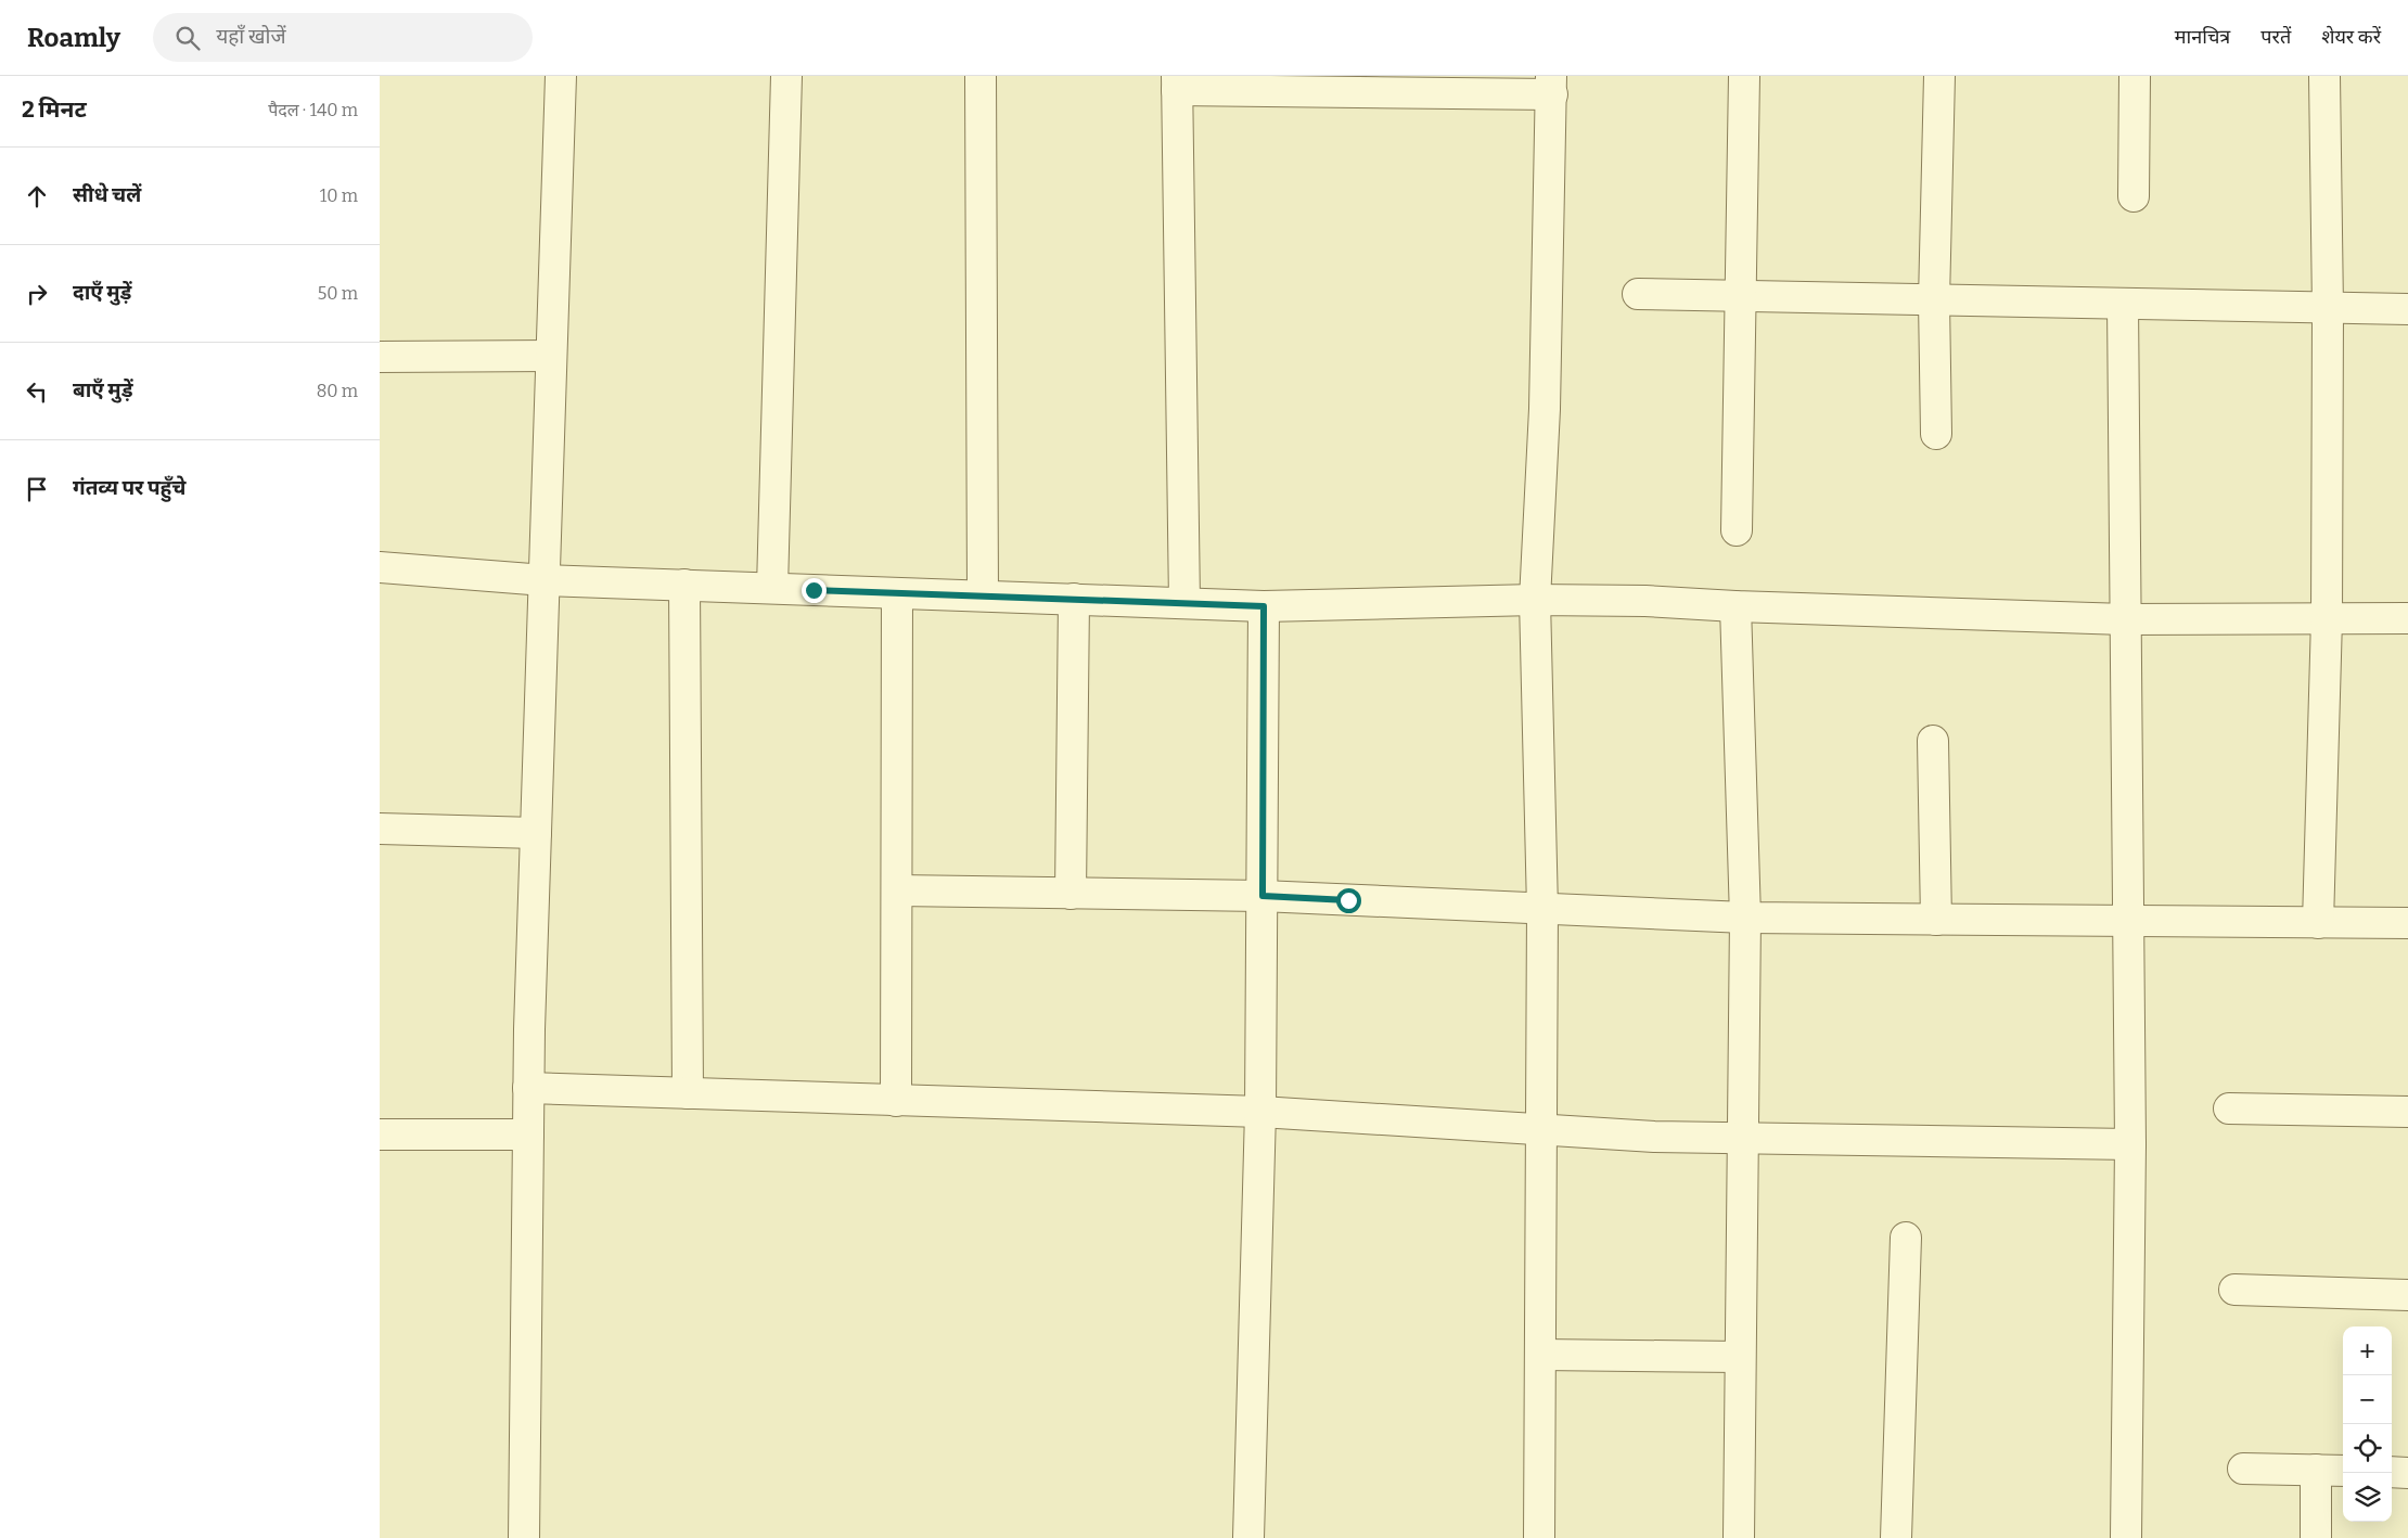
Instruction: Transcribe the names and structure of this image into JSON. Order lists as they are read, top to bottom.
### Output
{
  "page": {
    "header": "Roamly",
    "search": "यहाँ खोजें",
    "nav": ["मानचित्र", "परतें", "शेयर करें"],
    "heading": ["2 मिनट", "पैदल · 140 m"],
    "list": [
      ["सीधे चलें", "10 m"],
      ["दाएँ मुड़ें", "50 m"],
      ["बाएँ मुड़ें", "80 m"],
      "गंतव्य पर पहुँचे"
    ],
    "map_buttons": ["+", "−"]
  }
}
